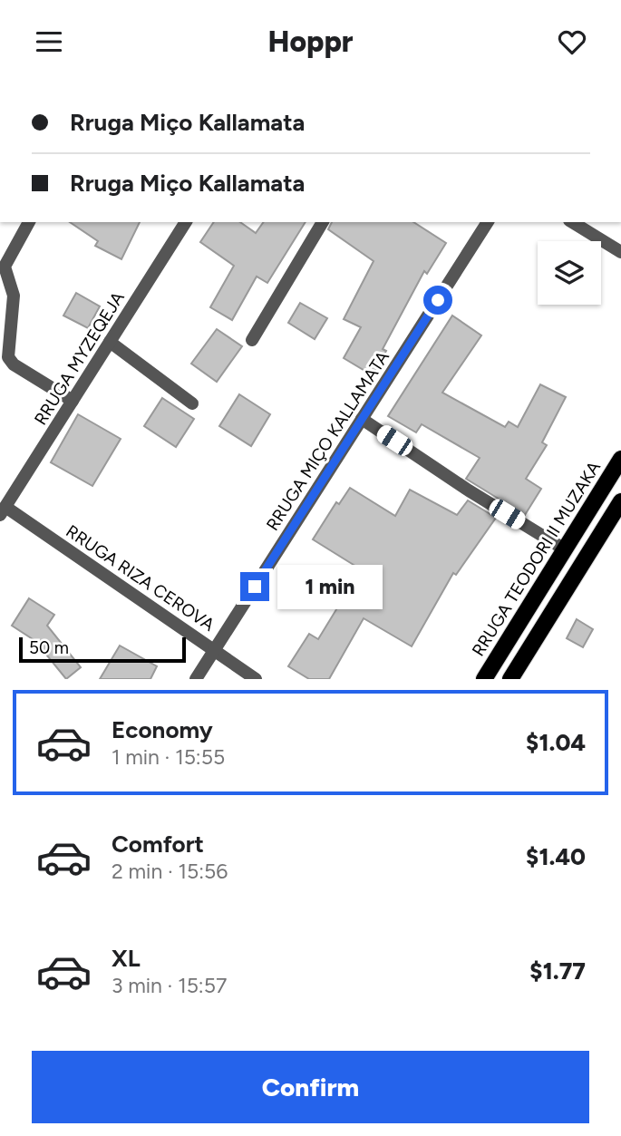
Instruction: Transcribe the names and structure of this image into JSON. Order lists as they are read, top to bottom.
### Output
{
  "streets": {
    "main road": ["RRUGA TEODORI II MUZAKA"],
    "street": ["RRUGA MYZEQEJA", "RRUGA MIÇO KALLAMATA", "RRUGA RIZA CEROVA"]
  },
  "crossings": [
    ["RRUGA MYZEQEJA", "RRUGA RIZA CEROVA"],
    ["RRUGA MIÇO KALLAMATA", "RRUGA RIZA CEROVA"]
  ],
  "scale_bar": "50 m",
  "page": {
    "header": "Hoppr",
    "banner": ["Rruga Miço Kallamata", "Rruga Miço Kallamata"],
    "bubble": "1 min",
    "scale": "50 m",
    "list": [
      {
        "name": "Economy",
        "note": "1 min · 15:55",
        "value": "$1.04"
      },
      {
        "name": "Comfort",
        "note": "2 min · 15:56",
        "value": "$1.40"
      },
      {
        "name": "XL",
        "note": "3 min · 15:57",
        "value": "$1.77"
      }
    ],
    "buttons": "Confirm"
  }
}
